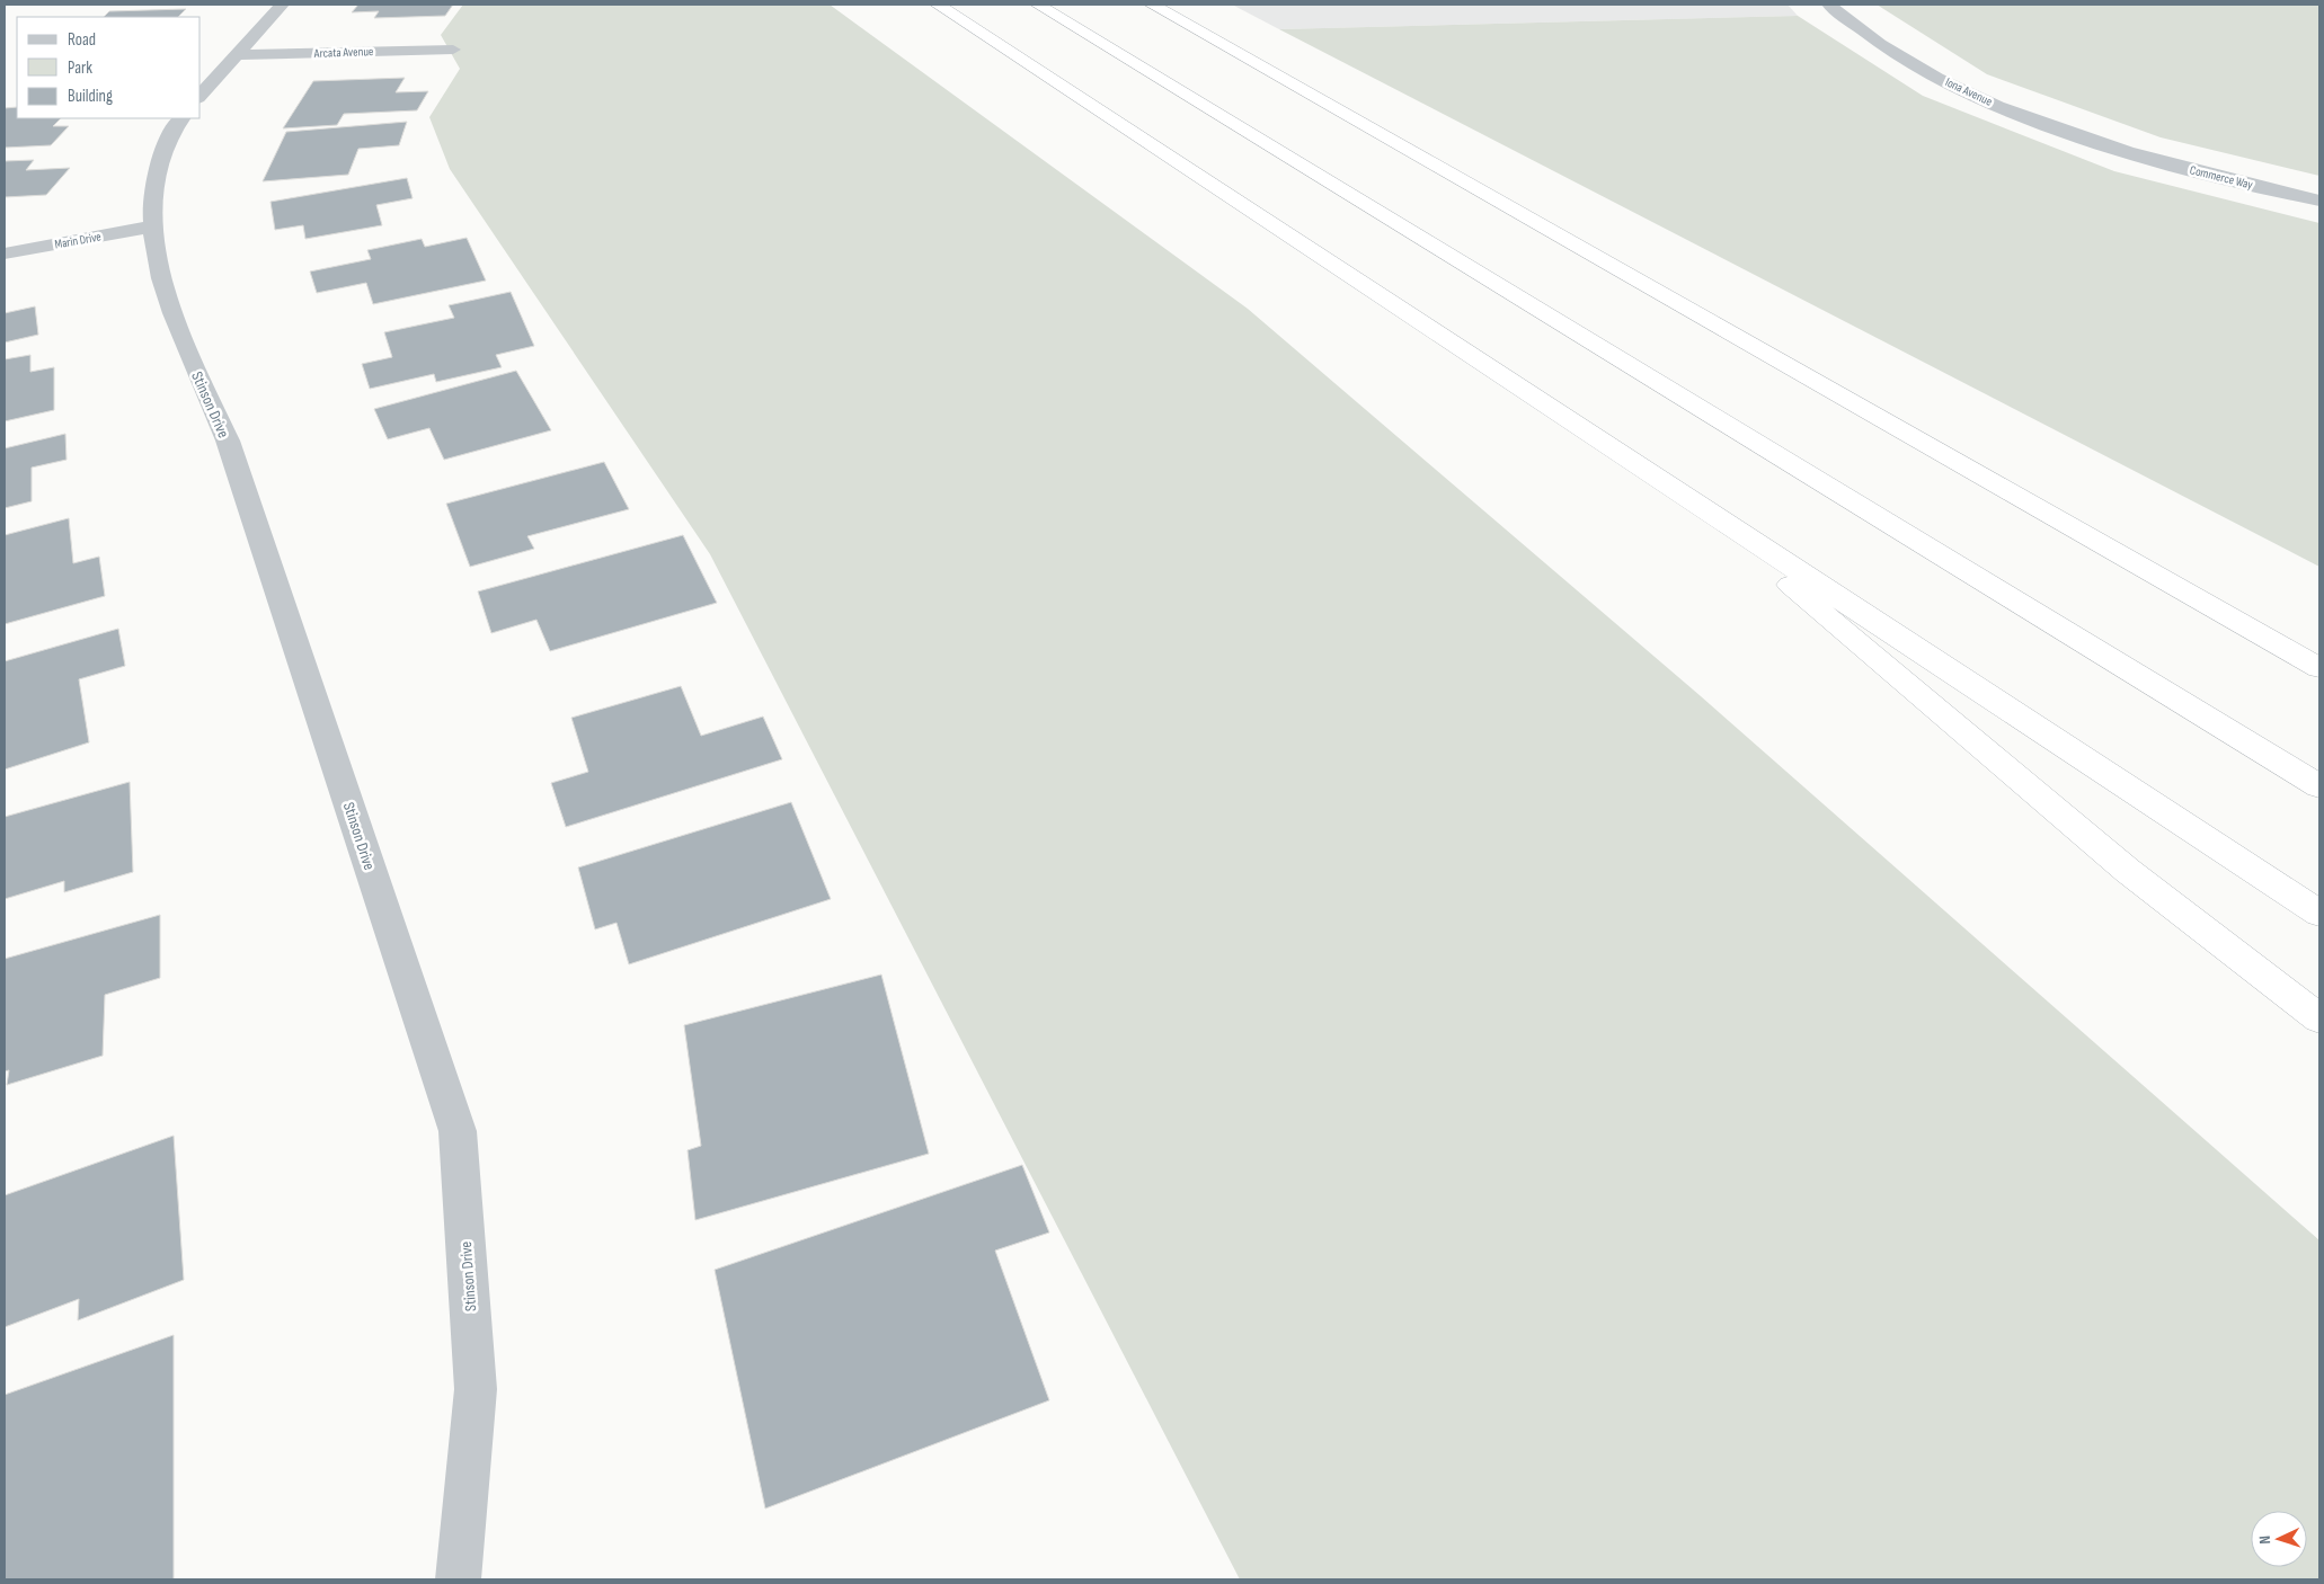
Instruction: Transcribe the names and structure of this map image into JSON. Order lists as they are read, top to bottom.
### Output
{
  "streets": {
    "street": [
      "Arcata Avenue",
      "Iona Avenue",
      "Commerce Way",
      "Marin Drive",
      "Stinson Drive"
    ]
  },
  "crossings": [
    ["Iona Avenue", "Commerce Way"],
    ["Marin Drive", "Stinson Drive"]
  ],
  "legend": ["Road", "Park", "Building"],
  "north": "left"
}
